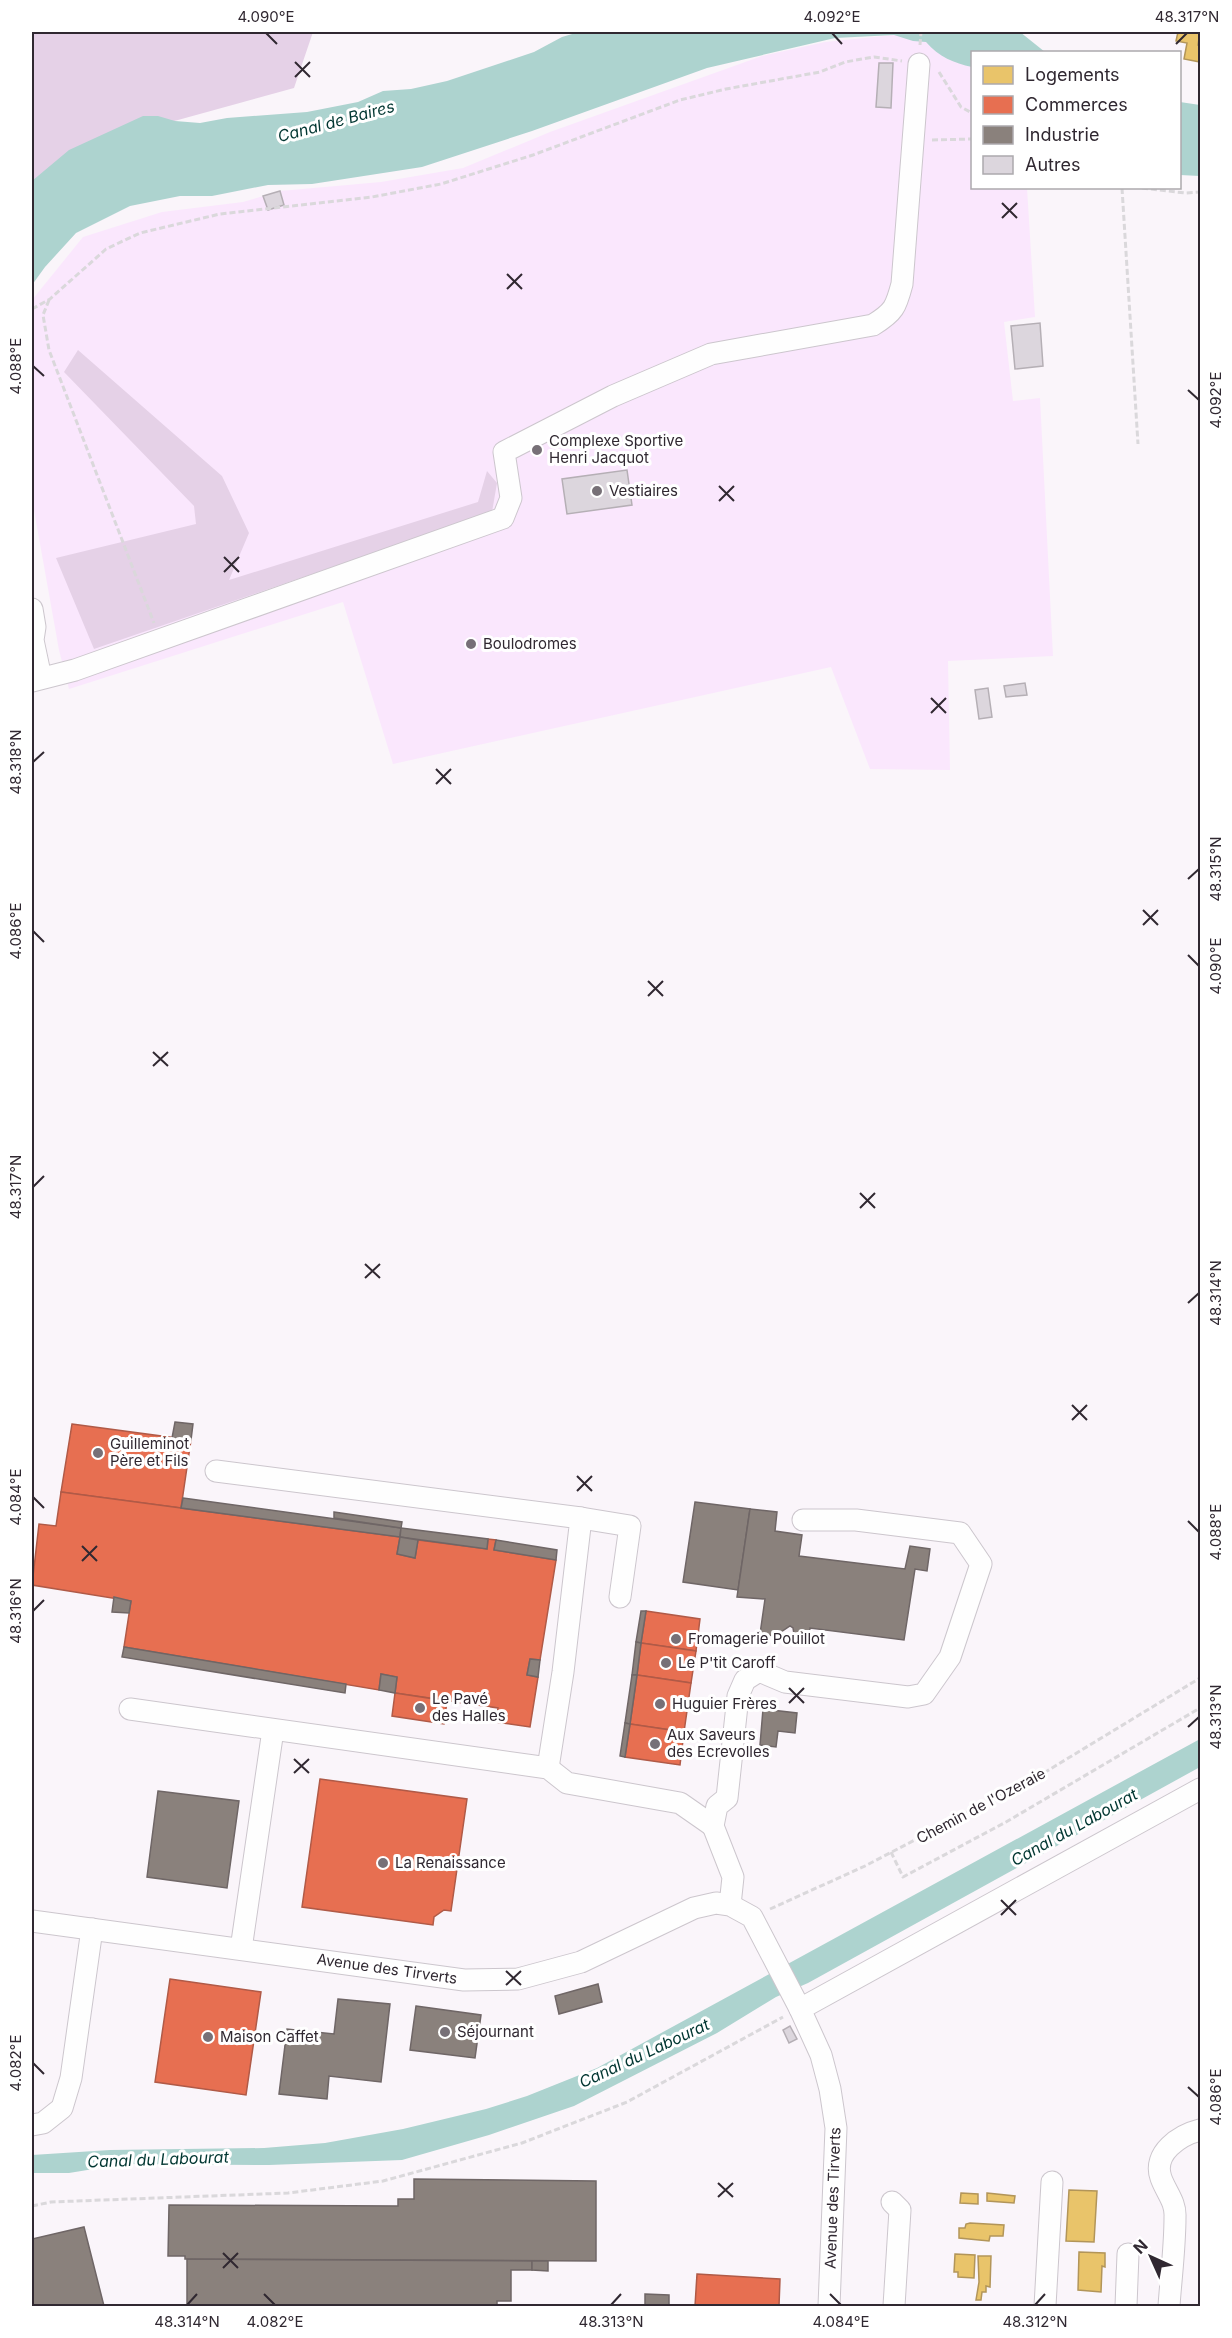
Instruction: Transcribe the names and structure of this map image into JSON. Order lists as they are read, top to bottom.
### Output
{
  "streets": {
    "street": ["Avenue des Tirverts"],
    "path": ["Chemin de l'Ozeraie"]
  },
  "crossings": [
    ["Chemin de l'Ozeraie", "Avenue des Tirverts"]
  ],
  "water": ["Canal de Baires", "Canal du Labourat"],
  "places": [
    "Complexe Sportive Henri Jacquot",
    "Vestiaires",
    "Boulodromes",
    "Guilleminot Père et Fils",
    "Fromagerie Pouillot",
    "Le P'tit Caroff",
    "Huguier Frères",
    "Le Pavé des Halles",
    "Aux Saveurs des Ecrevolles",
    "La Renaissance",
    "Séjournant",
    "Maison Caffet"
  ],
  "legend": [
    "Logements",
    "Commerces",
    "Industrie",
    "Autres"
  ],
  "north": "top left",
  "coordinates": [
    "4.090°E",
    "4.092°E",
    "48.317°N",
    "4.088°E",
    "48.318°N",
    "48.315°N",
    "4.086°E",
    "48.314°N",
    "4.084°E",
    "48.316°N",
    "48.313°N",
    "4.082°E",
    "48.312°N"
  ]
}
